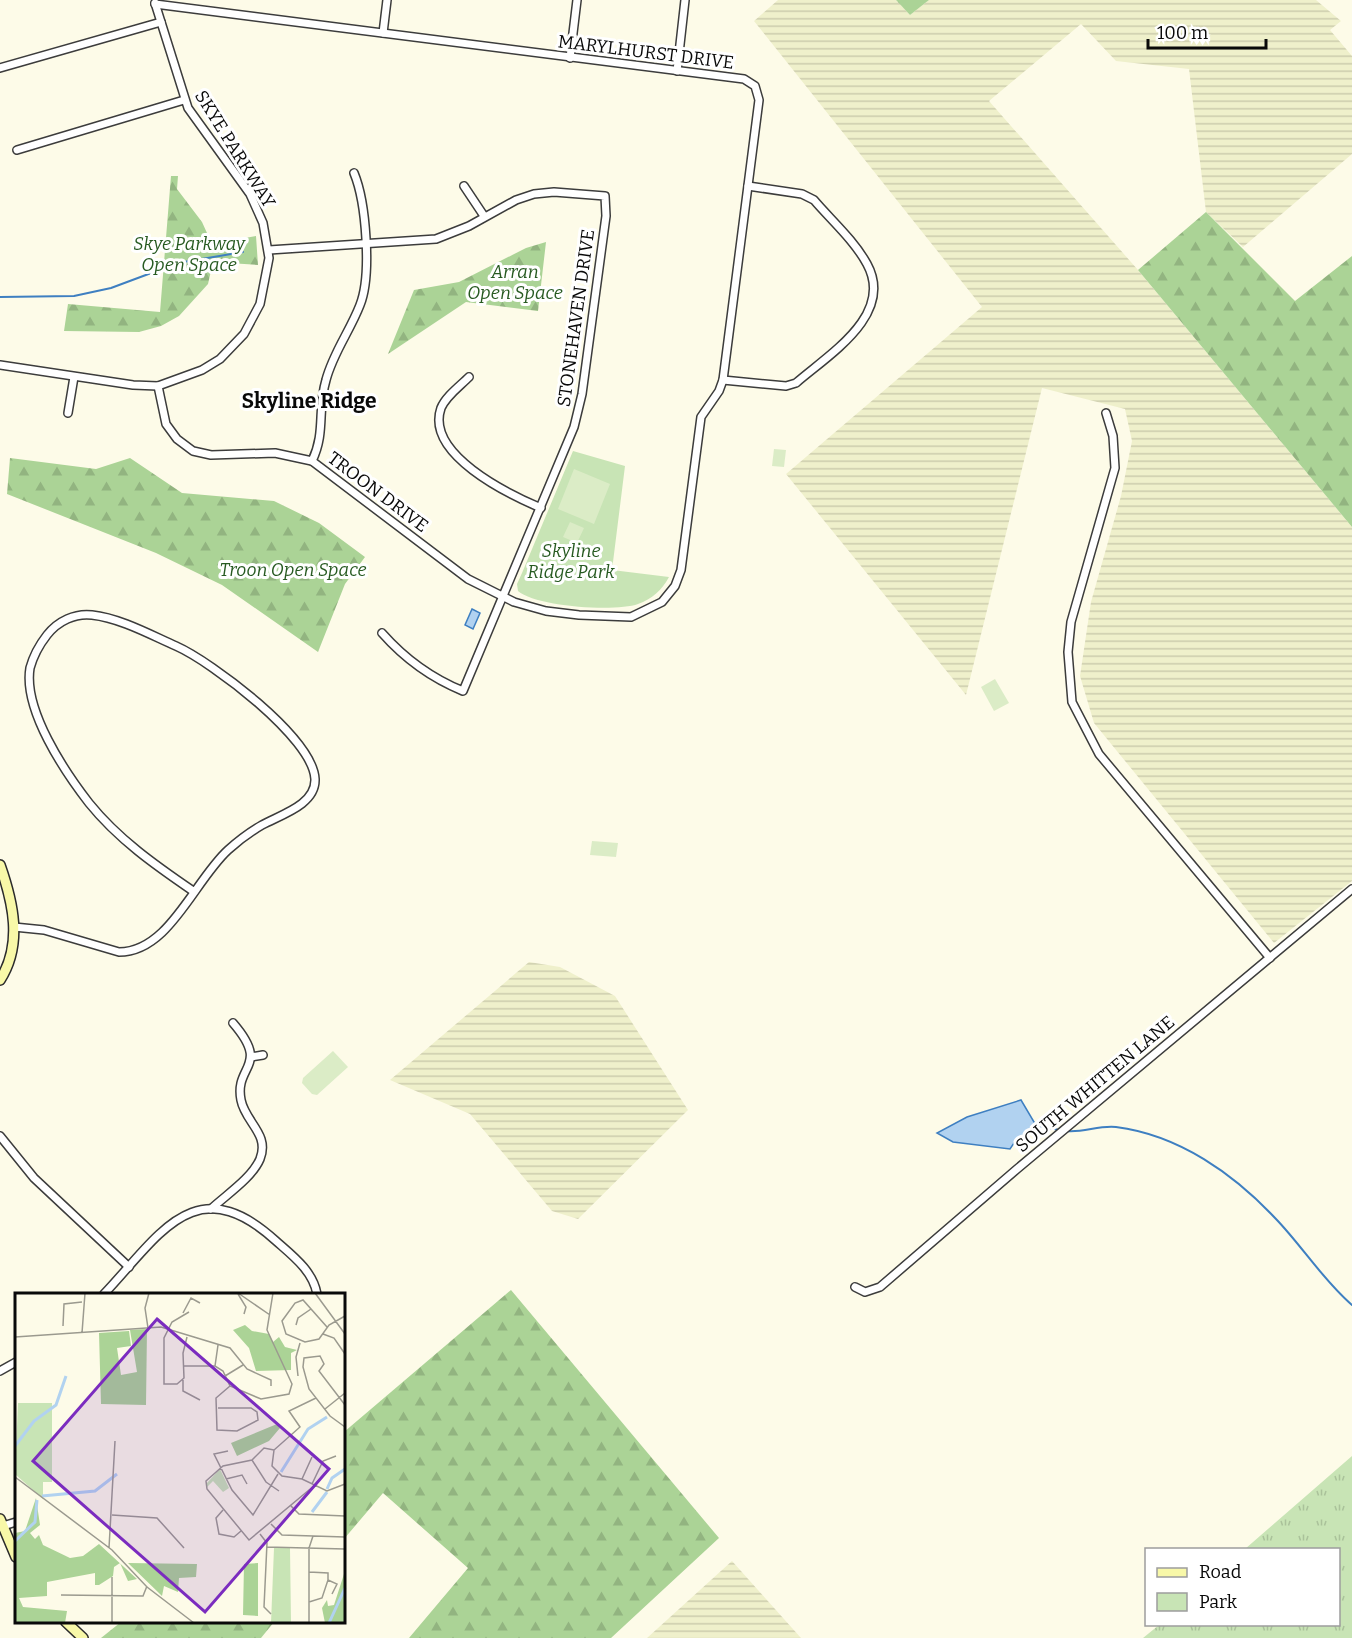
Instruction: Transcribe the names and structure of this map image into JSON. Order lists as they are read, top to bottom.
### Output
{
  "streets": {
    "street": [
      "MARYLHURST DRIVE",
      "SKYE PARKWAY",
      "STONEHAVEN DRIVE",
      "TROON DRIVE",
      "SOUTH WHITTEN LANE"
    ]
  },
  "crossings": [
    ["MARYLHURST DRIVE", "SKYE PARKWAY"],
    ["MARYLHURST DRIVE", "TROON DRIVE"],
    ["SKYE PARKWAY", "STONEHAVEN DRIVE"],
    ["SKYE PARKWAY", "TROON DRIVE"],
    ["STONEHAVEN DRIVE", "TROON DRIVE"]
  ],
  "districts": ["Skyline Ridge"],
  "parks": [
    "Skye Parkway Open Space",
    "Arran Open Space",
    "Skyline Ridge Park",
    "Troon Open Space"
  ],
  "legend": ["Road", "Park"],
  "scale_bar": "100 m"
}
